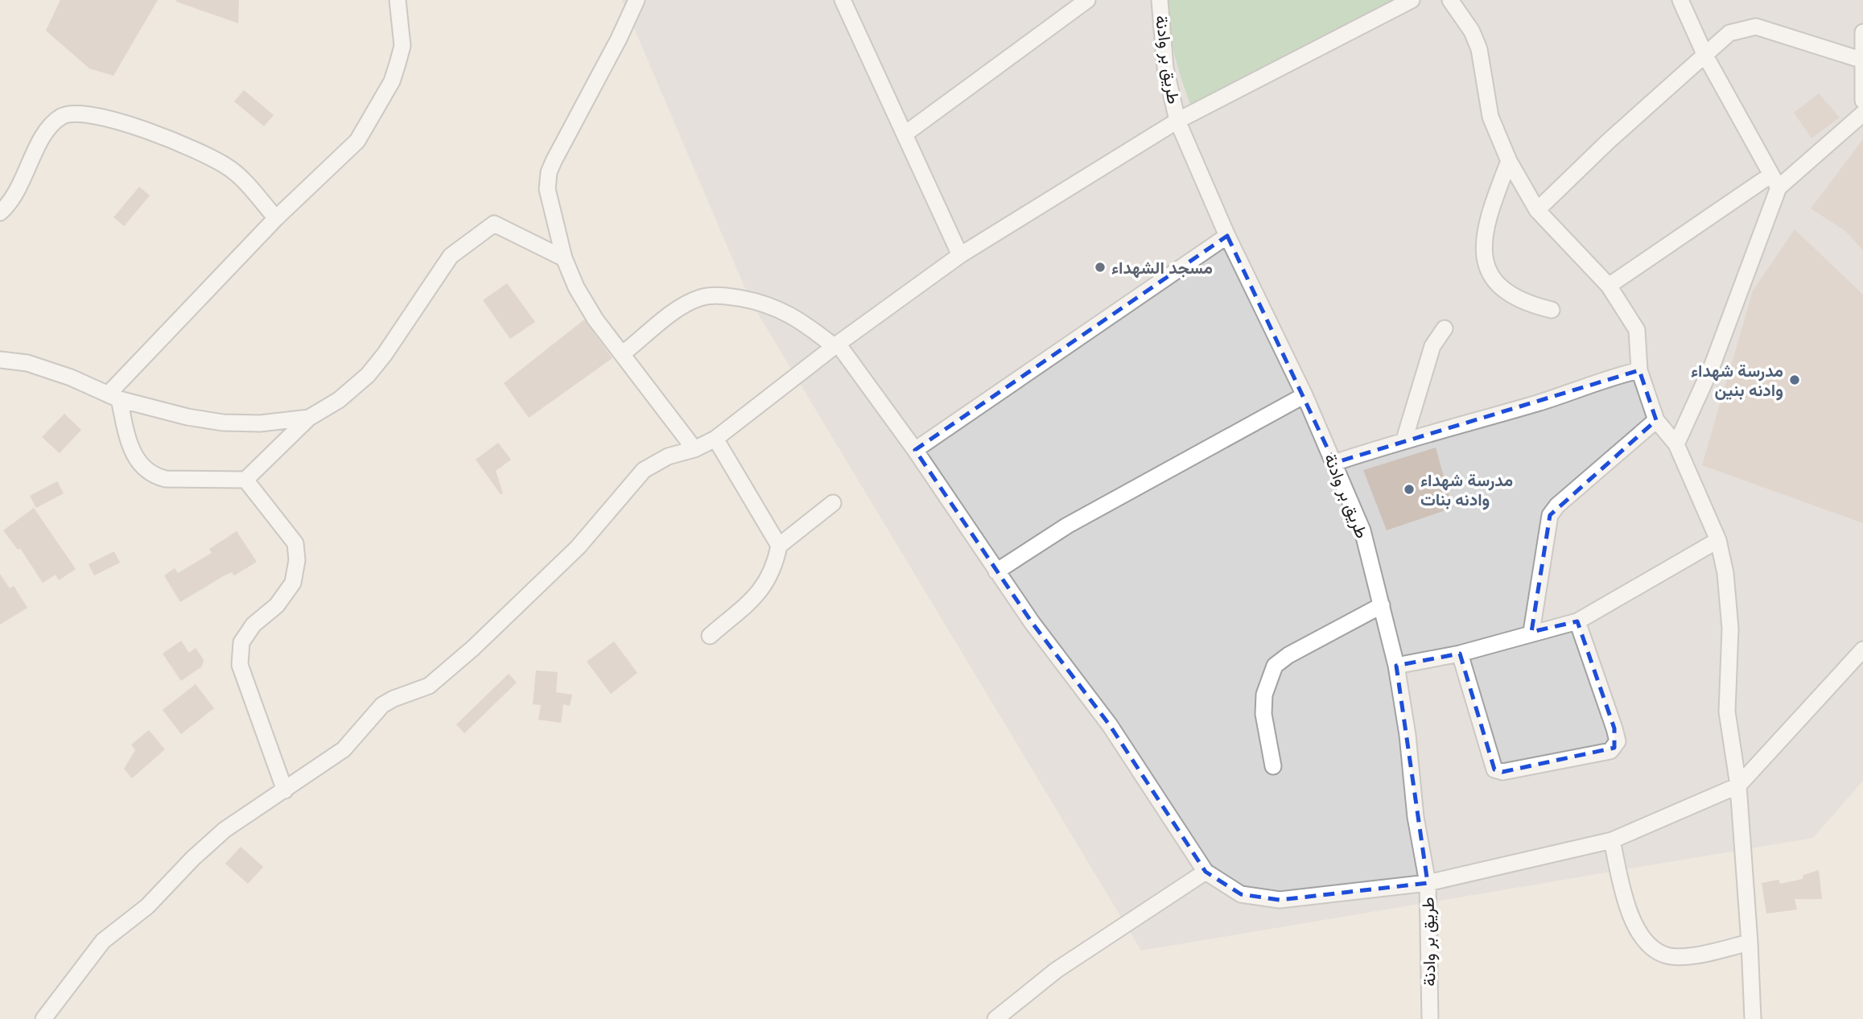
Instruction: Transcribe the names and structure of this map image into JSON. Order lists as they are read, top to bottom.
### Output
{
  "streets": {
    "street": ["طريق بر وادنة"]
  },
  "places": ["مسجد الشهداء", "مدرسة شهداء وادنه بنين", "مدرسة شهداء وادنه بنات"]
}
